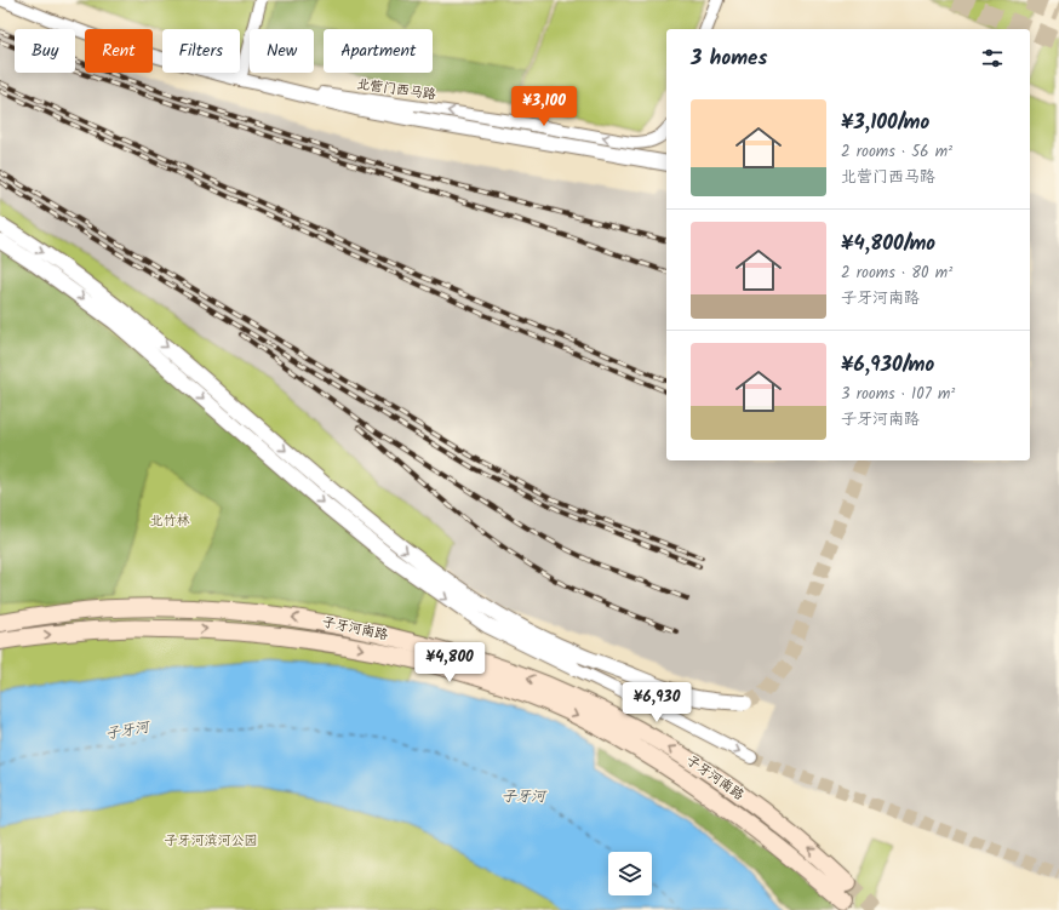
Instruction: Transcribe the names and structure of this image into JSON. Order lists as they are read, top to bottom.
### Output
{
  "streets": {
    "main road": ["子牙河南路"],
    "street": ["北营门西马路"]
  },
  "water": ["子牙河"],
  "parks": ["北竹林", "子牙河滨河公园"],
  "page": {
    "chip": [
      "Buy",
      "Rent",
      "Filters",
      "New",
      "Apartment"
    ],
    "heading": "3 homes",
    "price": ["¥3,100", "¥4,800", "¥6,930"],
    "list": [
      {
        "name": "¥3,100/mo",
        "note": "2 rooms · 56 m² · 北营门西马路"
      },
      {
        "name": "¥4,800/mo",
        "note": "2 rooms · 80 m² · 子牙河南路"
      },
      {
        "name": "¥6,930/mo",
        "note": "3 rooms · 107 m² · 子牙河南路"
      }
    ]
  }
}
